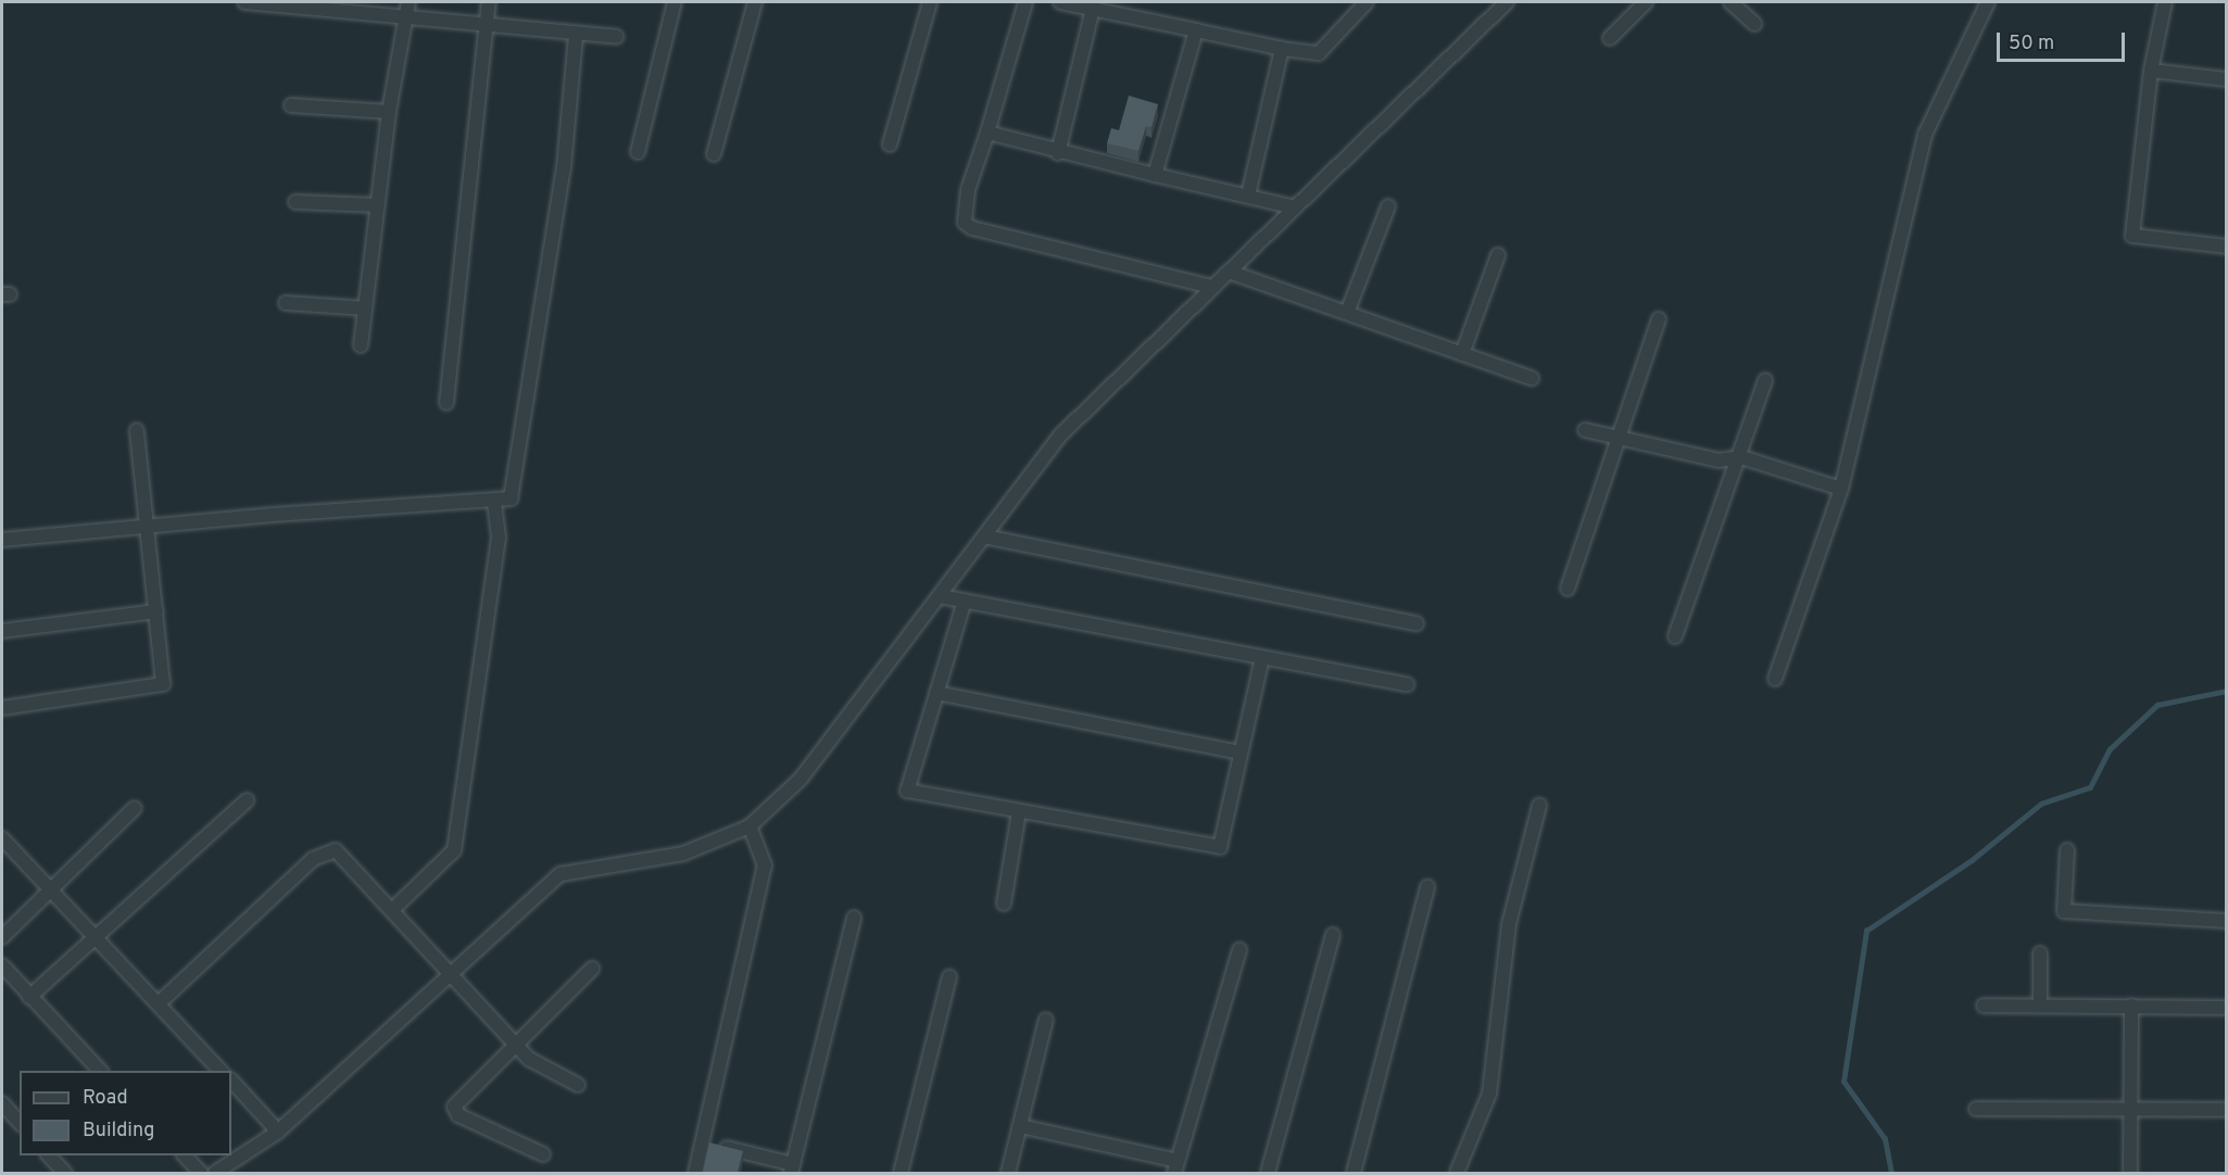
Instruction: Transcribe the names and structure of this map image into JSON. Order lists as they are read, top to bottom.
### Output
{
  "legend": ["Road", "Building"],
  "scale_bar": "50 m"
}
